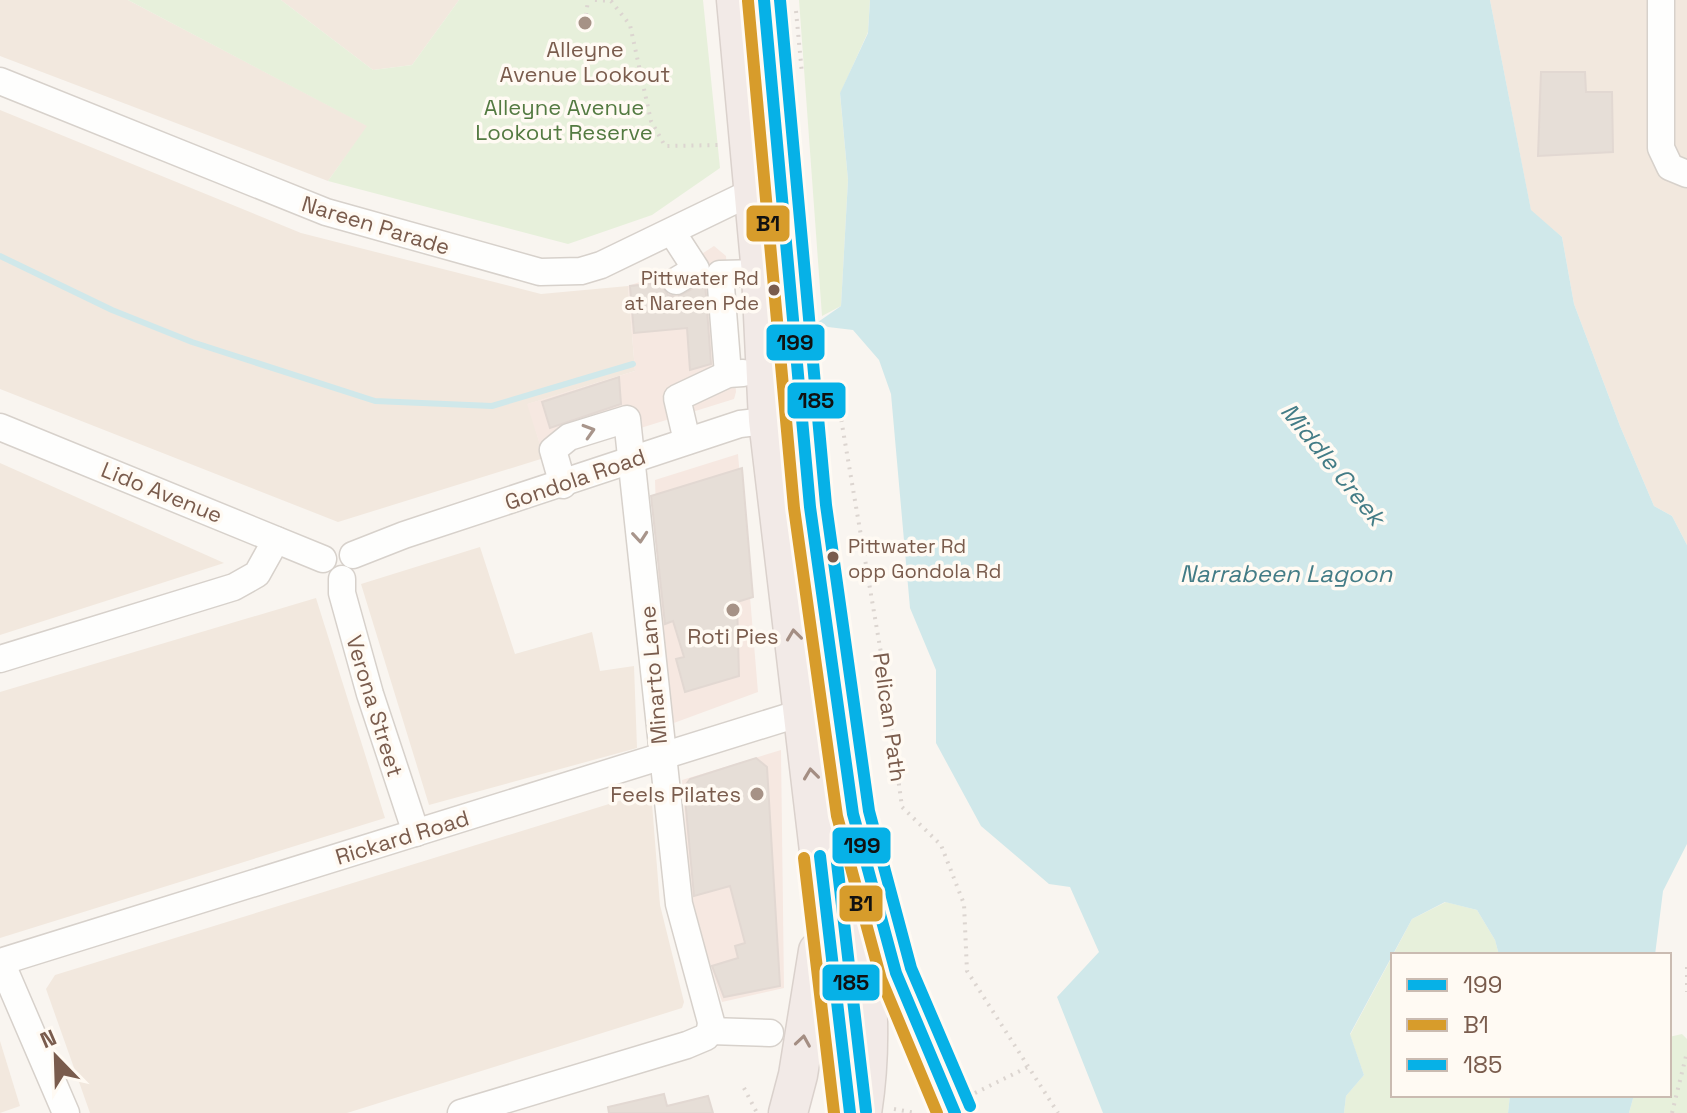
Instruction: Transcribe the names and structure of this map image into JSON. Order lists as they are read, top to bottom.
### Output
{
  "streets": {
    "street": [
      "Nareen Parade",
      "Gondola Road",
      "Lido Avenue",
      "Minarto Lane",
      "Verona Street",
      "Rickard Road"
    ],
    "path": ["Pelican Path"]
  },
  "crossings": [
    ["Gondola Road", "Lido Avenue"],
    ["Gondola Road", "Minarto Lane"],
    ["Gondola Road", "Verona Street"],
    ["Lido Avenue", "Verona Street"],
    ["Minarto Lane", "Rickard Road"],
    ["Verona Street", "Rickard Road"]
  ],
  "water": ["Middle Creek", "Narrabeen Lagoon"],
  "parks": ["Alleyne Avenue Lookout Reserve"],
  "places": [
    "Alleyne Avenue Lookout",
    "Pittwater Rd at Nareen Pde",
    "Pittwater Rd opp Gondola Rd",
    "Roti Pies",
    "Feels Pilates"
  ],
  "lines": ["transit line 199", "transit line 185", "transit line B1"],
  "legend": ["199", "B1", "185"],
  "north": "top left"
}
